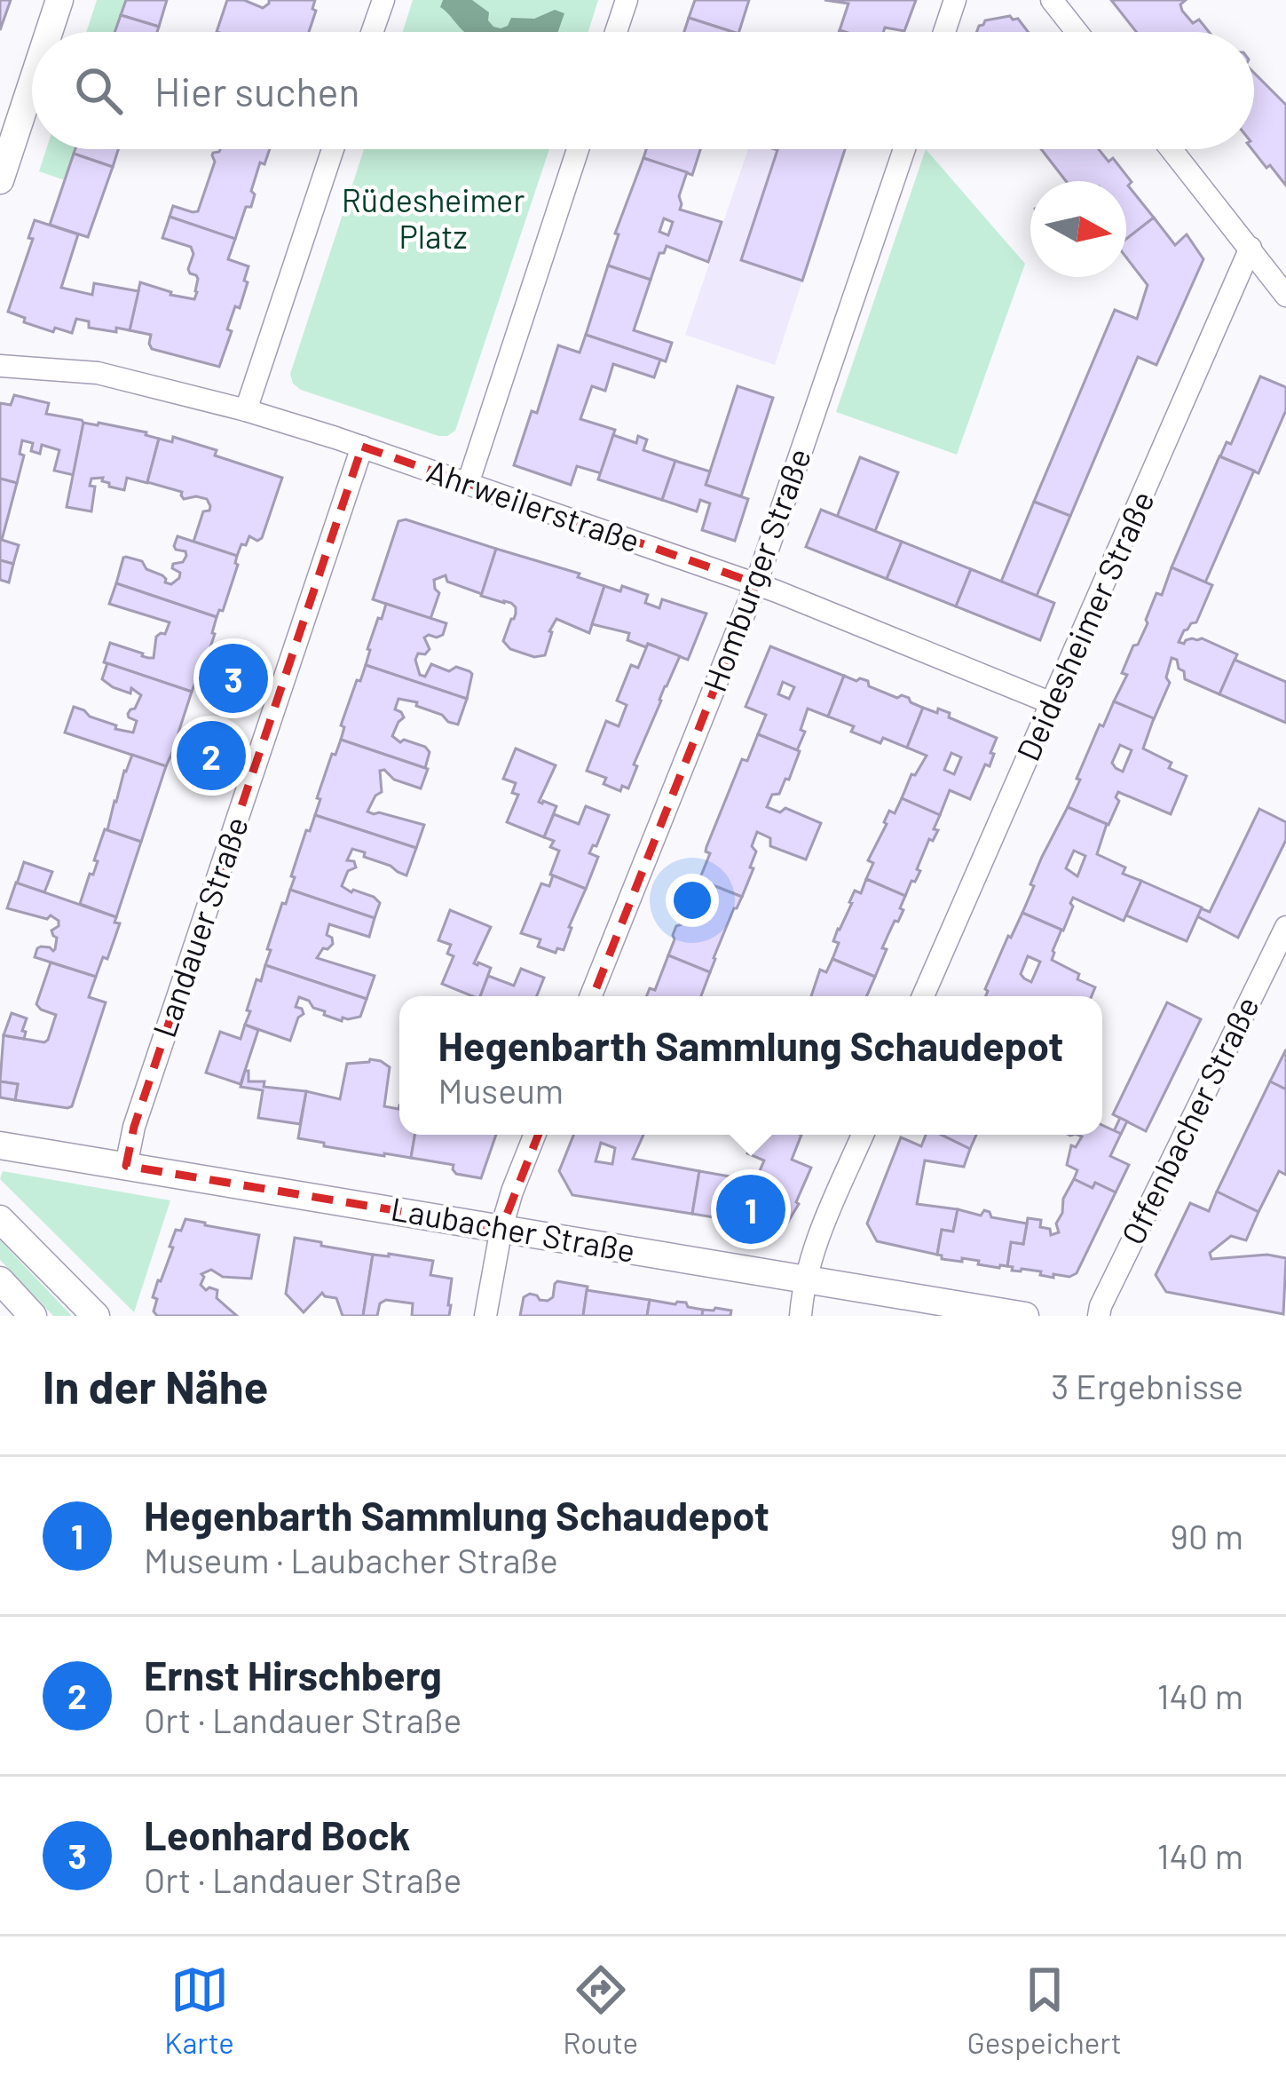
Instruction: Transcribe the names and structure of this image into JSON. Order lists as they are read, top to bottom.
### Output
{
  "streets": {
    "street": [
      "Ahrweilerstraße",
      "Homburger Straße",
      "Deidesheimer Straße",
      "Landauer Straße",
      "Offenbacher Straße",
      "Laubacher Straße"
    ]
  },
  "crossings": [
    ["Ahrweilerstraße", "Homburger Straße"],
    ["Ahrweilerstraße", "Deidesheimer Straße"],
    ["Ahrweilerstraße", "Landauer Straße"],
    ["Landauer Straße", "Laubacher Straße"]
  ],
  "parks": ["Rüdesheimer Platz"],
  "north": "right",
  "page": {
    "search": "Hier suchen",
    "pins": ["3", "2", "1"],
    "popup": ["Hegenbarth Sammlung Schaudepot", "Museum"],
    "heading": ["In der Nähe", "3 Ergebnisse"],
    "list": [
      {
        "mark": "1",
        "name": "Hegenbarth Sammlung Schaudepot",
        "note": "Museum · Laubacher Straße",
        "value": "90 m"
      },
      {
        "mark": "2",
        "name": "Ernst Hirschberg",
        "note": "Ort · Landauer Straße",
        "value": "140 m"
      },
      {
        "mark": "3",
        "name": "Leonhard Bock",
        "note": "Ort · Landauer Straße",
        "value": "140 m"
      }
    ],
    "nav": ["Karte", "Route", "Gespeichert"]
  }
}
